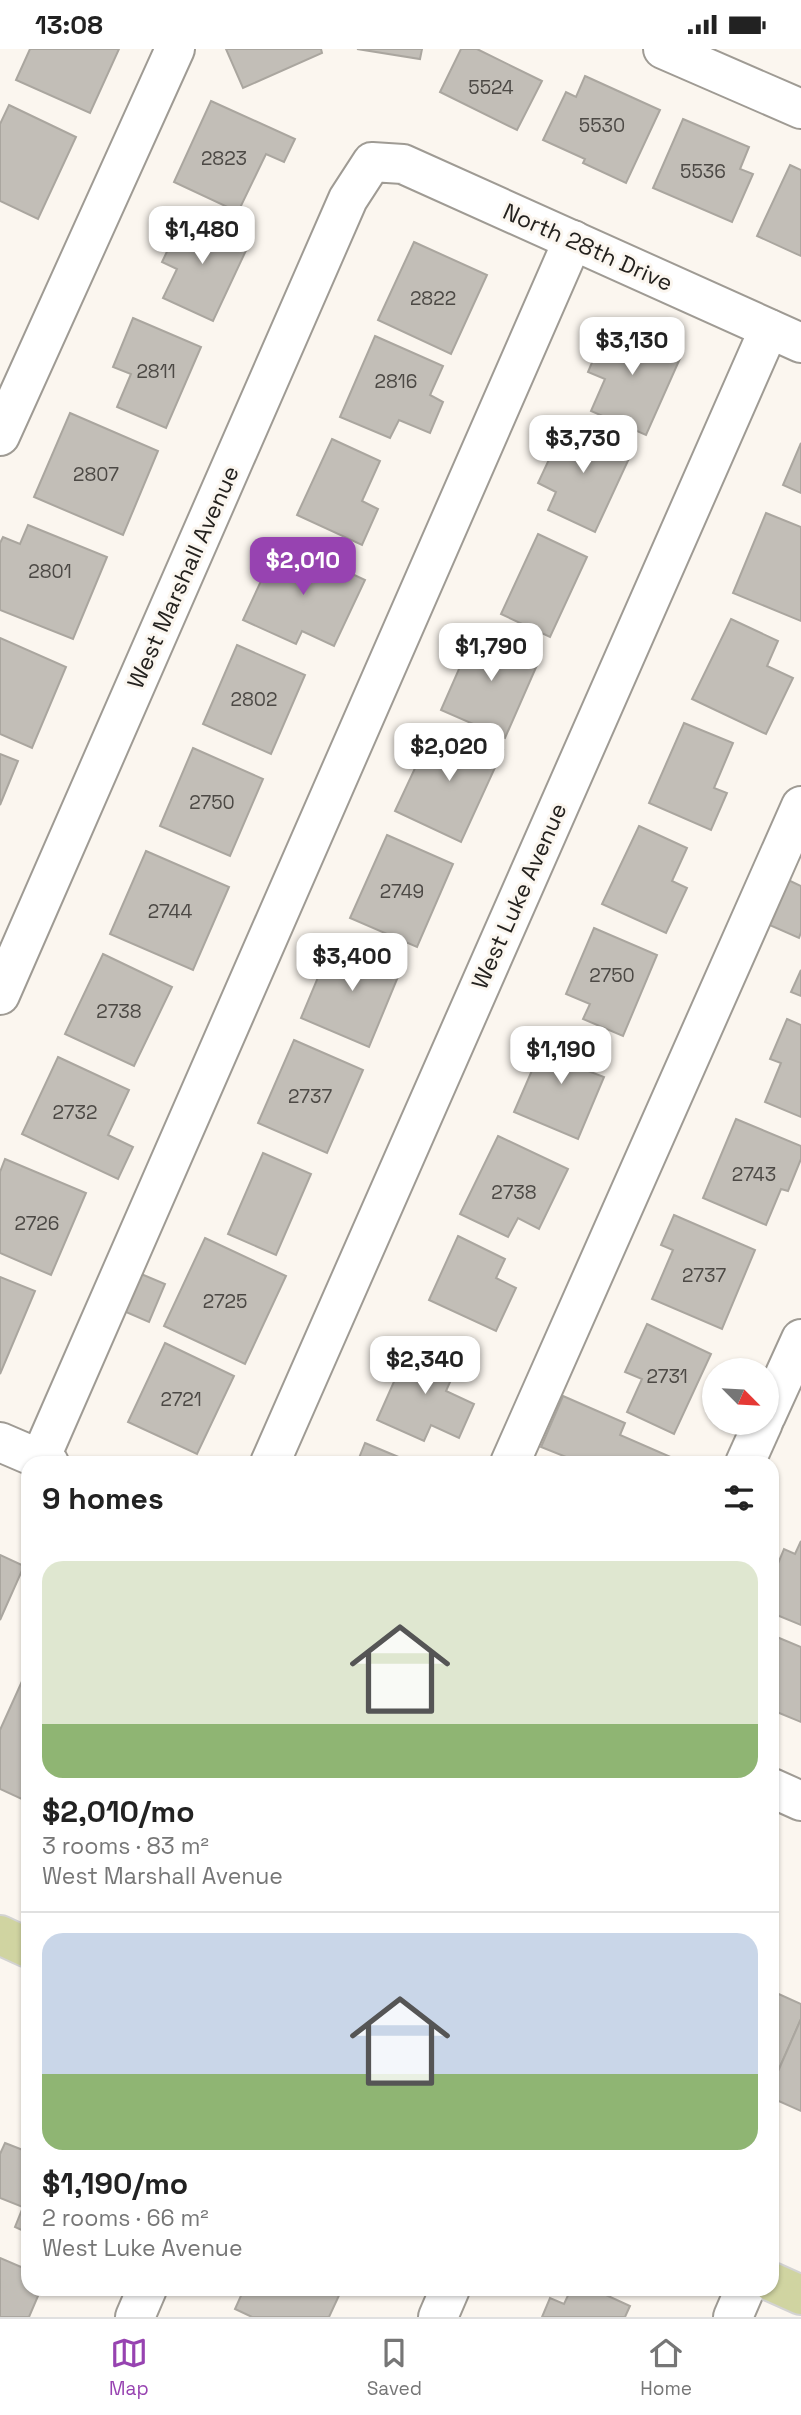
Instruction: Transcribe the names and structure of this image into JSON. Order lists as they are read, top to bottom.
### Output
{
  "streets": {
    "street": ["North 28th Drive", "West Marshall Avenue", "West Luke Avenue"]
  },
  "crossings": [
    ["North 28th Drive", "West Marshall Avenue"],
    ["North 28th Drive", "West Luke Avenue"]
  ],
  "house_numbers": [
    "5524",
    "5530",
    "2823",
    "5536",
    "2822",
    "2811",
    "2816",
    "2807",
    "2801",
    "2802",
    "2750",
    "2749",
    "2744",
    "2750",
    "2738",
    "2737",
    "2732",
    "2743",
    "2738",
    "2726",
    "2737",
    "2725",
    "2731",
    "2721"
  ],
  "north": "bottom right",
  "page": {
    "status": "13:08",
    "price": [
      "$1,480",
      "$3,130",
      "$3,730",
      "$2,010",
      "$1,790",
      "$2,020",
      "$3,400",
      "$1,190",
      "$2,340"
    ],
    "heading": "9 homes",
    "list": [
      {
        "name": "$2,010/mo",
        "note": "3 rooms · 83 m² · West Marshall Avenue"
      },
      {
        "name": "$1,190/mo",
        "note": "2 rooms · 66 m² · West Luke Avenue"
      }
    ],
    "tabs": ["Map", "Saved", "Home"]
  }
}
